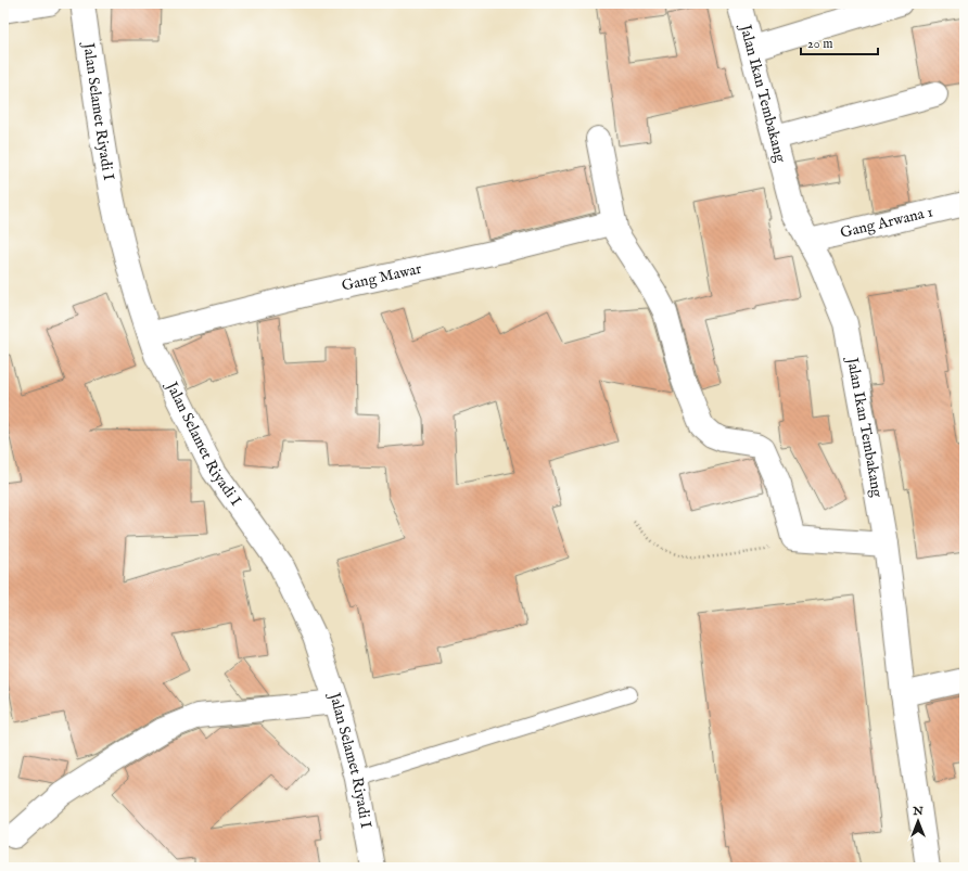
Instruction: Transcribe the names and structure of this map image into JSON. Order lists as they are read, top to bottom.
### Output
{
  "streets": {
    "street": [
      "Jalan Ikan Tembakang",
      "Jalan Selamet Riyadi I",
      "Gang Arwana 1",
      "Gang Mawar"
    ]
  },
  "crossings": [
    ["Jalan Ikan Tembakang", "Gang Arwana 1"],
    ["Jalan Selamet Riyadi I", "Gang Mawar"]
  ],
  "scale_bar": "20 m",
  "north": "top"
}
